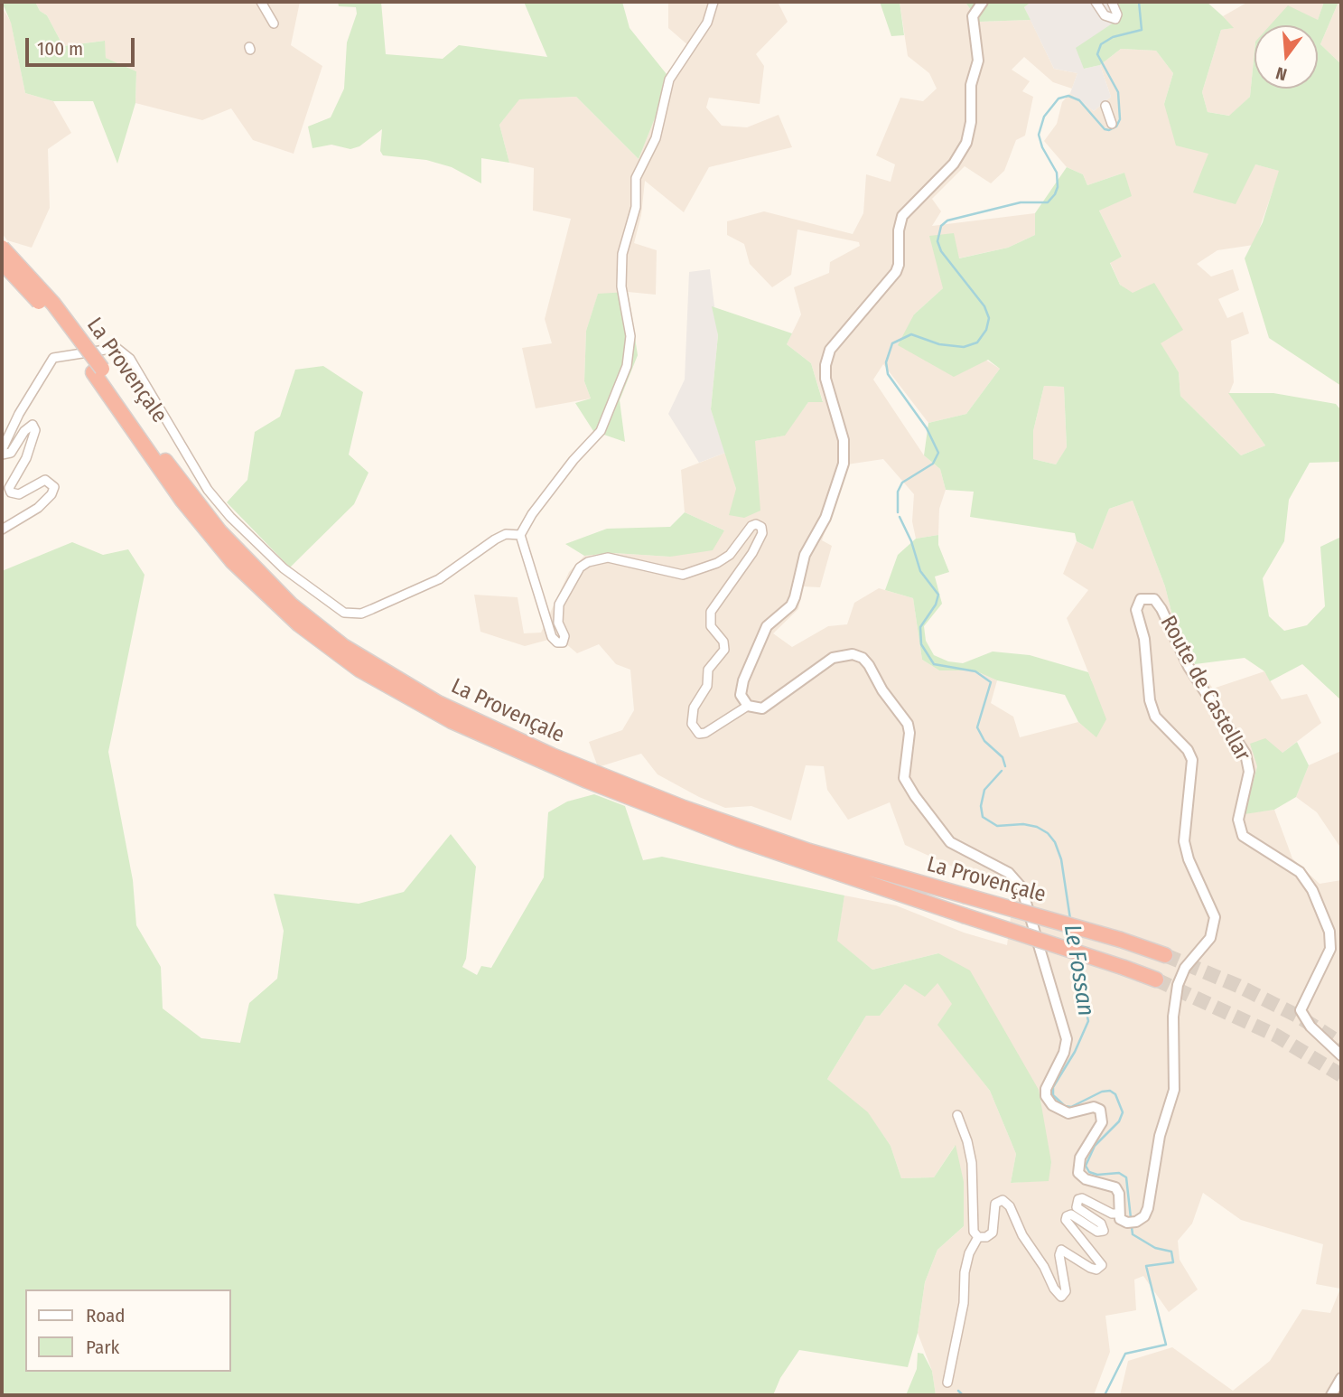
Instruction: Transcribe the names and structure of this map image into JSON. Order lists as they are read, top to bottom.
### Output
{
  "streets": {
    "highway": ["La Provençale"],
    "street": ["Route de Castellar"]
  },
  "water": ["Le Fossan"],
  "legend": ["Road", "Park"],
  "scale_bar": "100 m",
  "north": "bottom"
}
